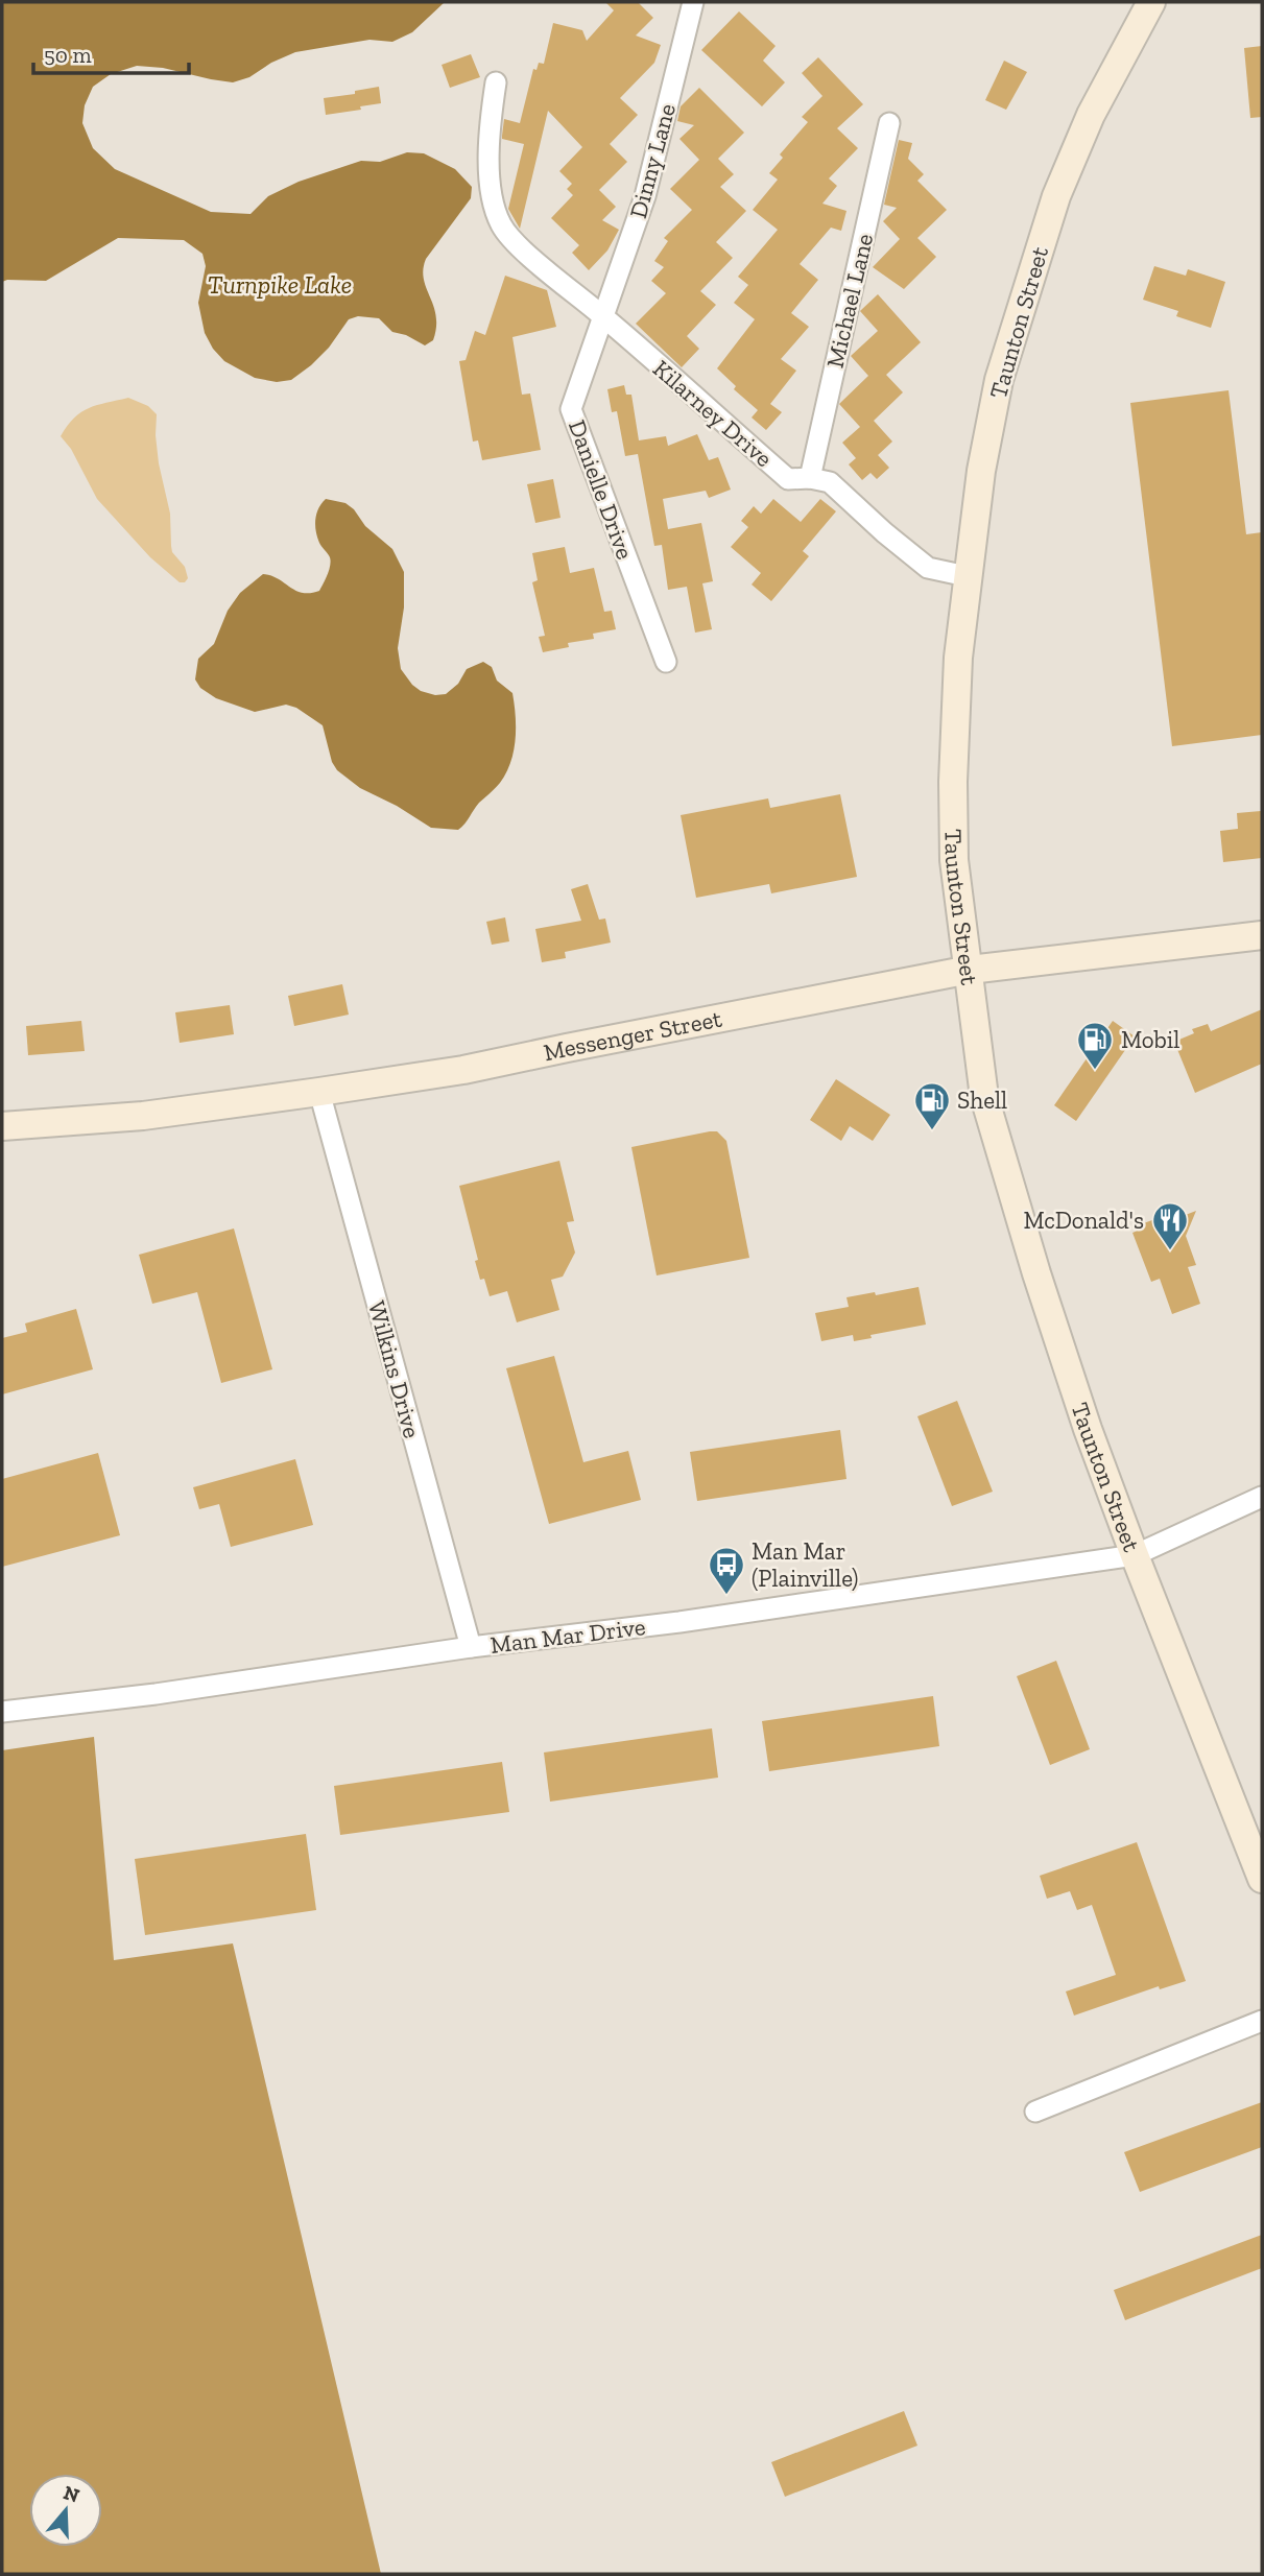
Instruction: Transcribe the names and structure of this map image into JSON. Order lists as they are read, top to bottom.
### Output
{
  "streets": {
    "main road": ["Taunton Street", "Messenger Street"],
    "street": [
      "Dinny Lane",
      "Michael Lane",
      "Kilarney Drive",
      "Danielle Drive",
      "Wilkins Drive",
      "Man Mar Drive"
    ]
  },
  "crossings": [
    ["Dinny Lane", "Kilarney Drive"],
    ["Dinny Lane", "Danielle Drive"],
    ["Michael Lane", "Kilarney Drive"],
    ["Taunton Street", "Kilarney Drive"],
    ["Taunton Street", "Messenger Street"],
    ["Taunton Street", "Man Mar Drive"],
    ["Kilarney Drive", "Danielle Drive"],
    ["Messenger Street", "Wilkins Drive"],
    ["Wilkins Drive", "Man Mar Drive"]
  ],
  "water": ["Turnpike Lake"],
  "places": {
    "fuel station": ["Mobil", "Shell"],
    "restaurant": ["McDonald's"],
    "bus stop": ["Man Mar (Plainville)"]
  },
  "scale_bar": "50 m",
  "north": "top"
}
